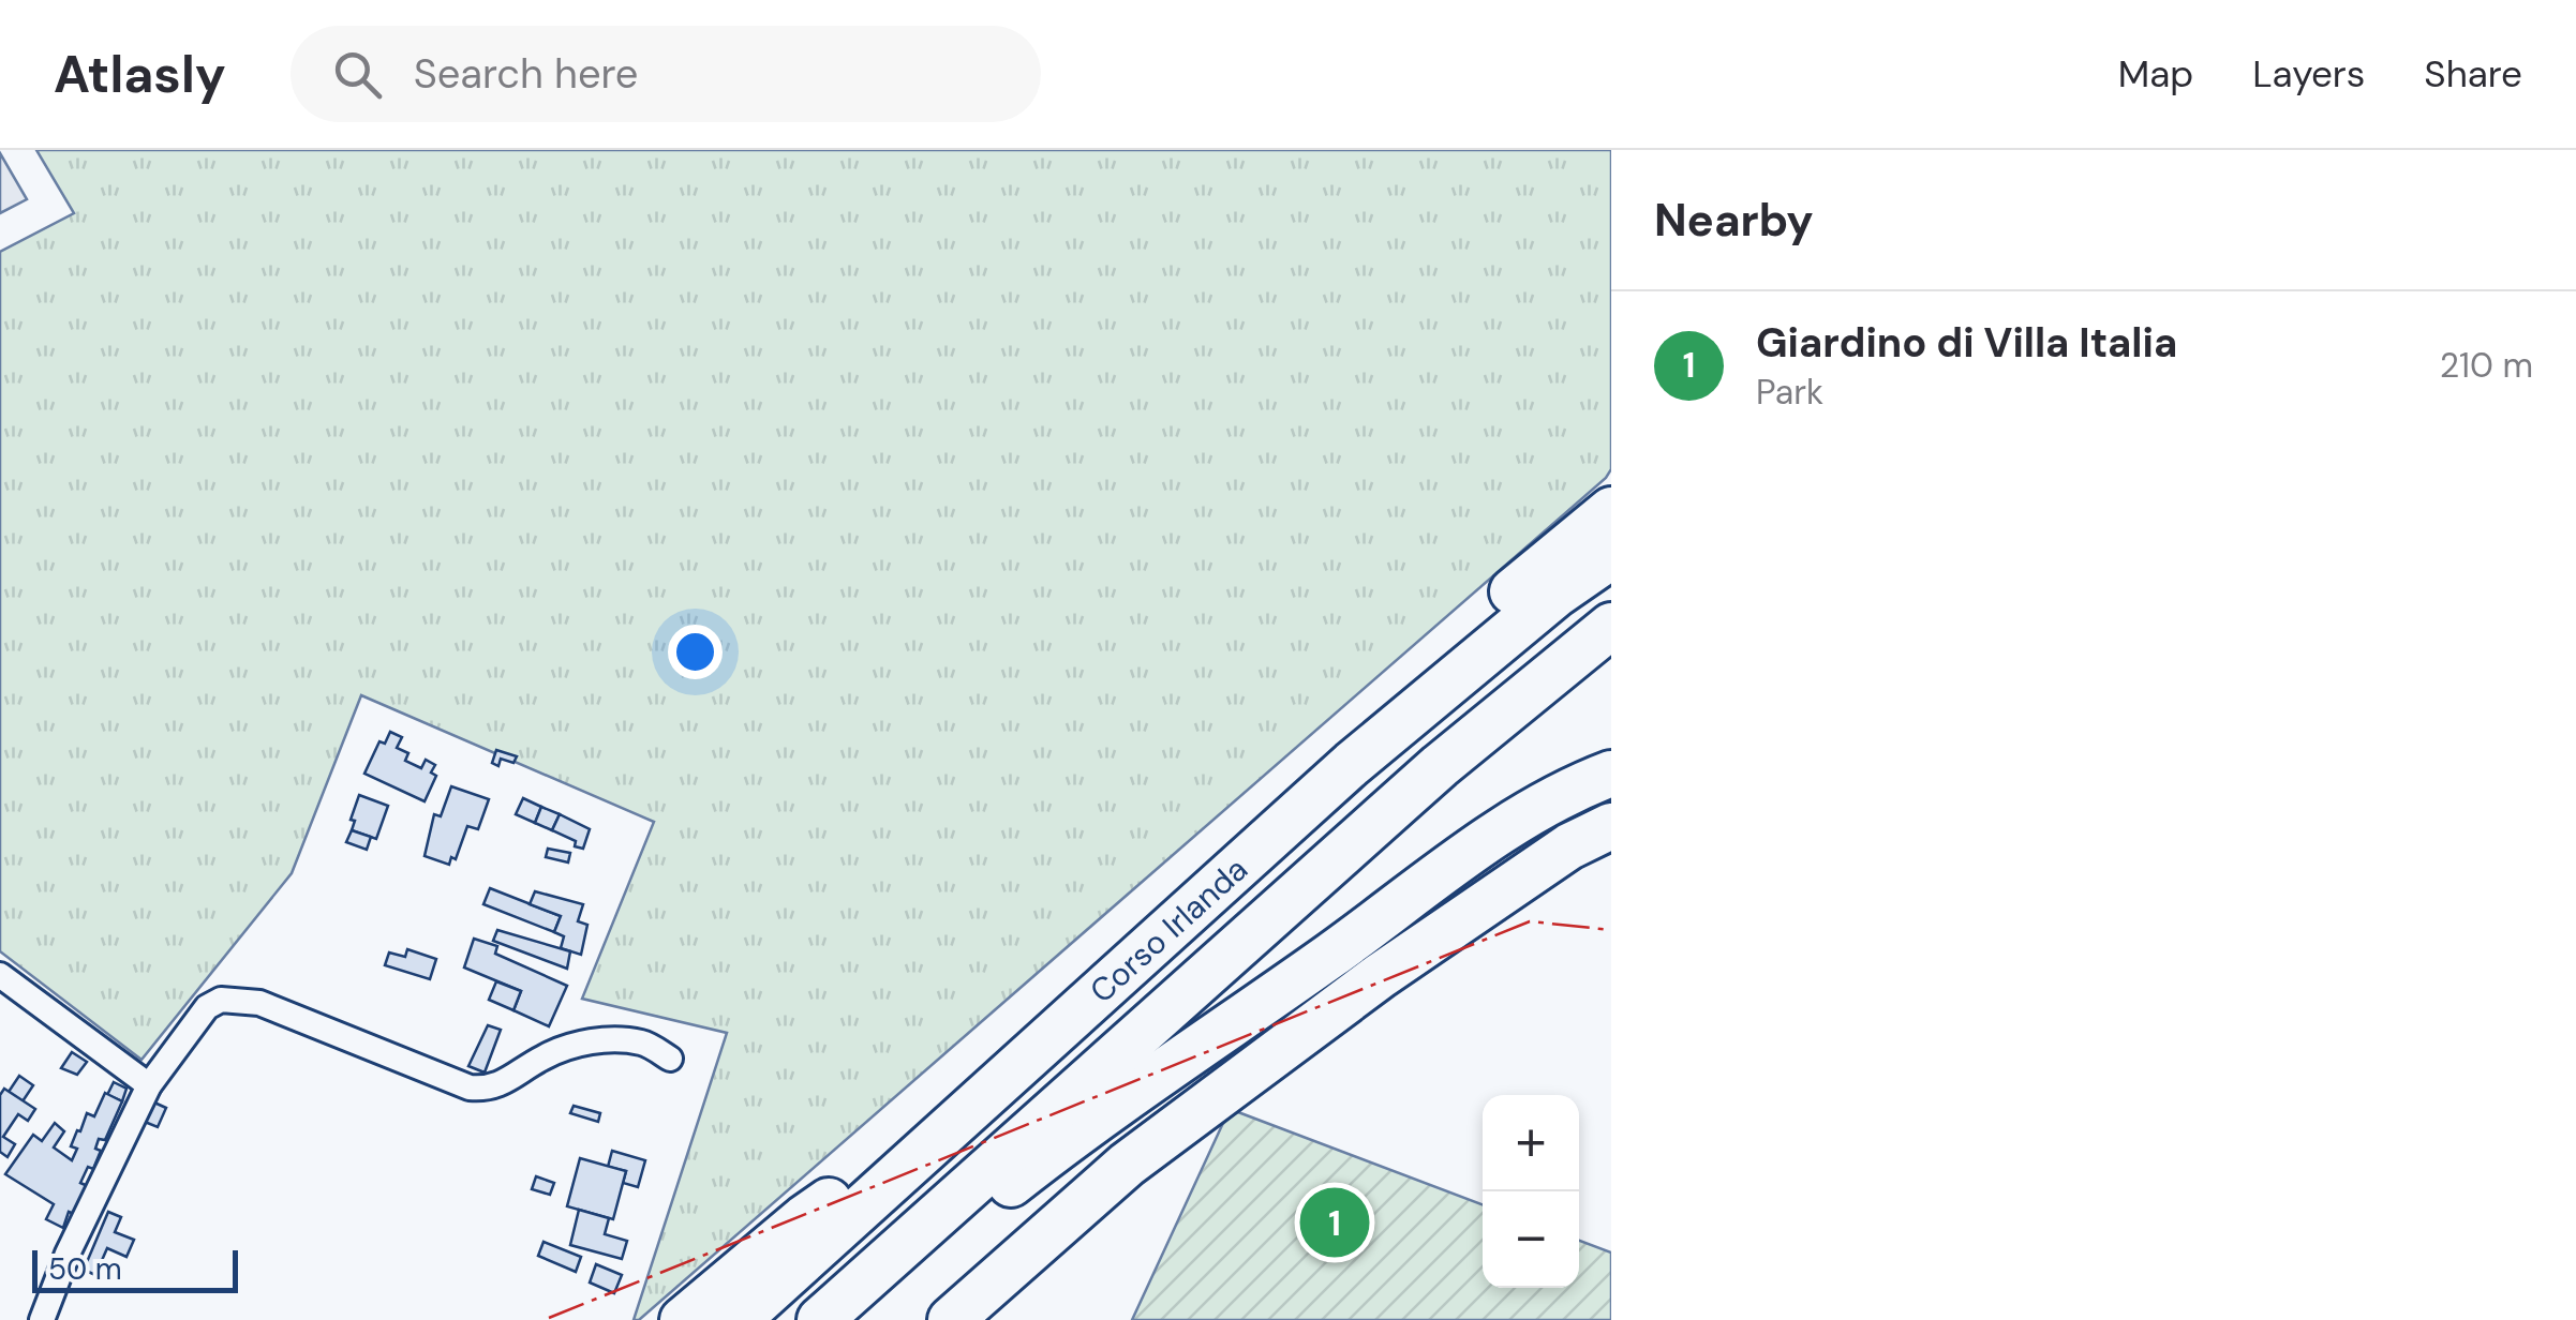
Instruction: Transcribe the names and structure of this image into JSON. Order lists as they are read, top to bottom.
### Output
{
  "streets": {
    "highway": ["Corso Irlanda"]
  },
  "scale_bar": "50 m",
  "page": {
    "header": "Atlasly",
    "search": "Search here",
    "nav": ["Map", "Layers", "Share"],
    "heading": "Nearby",
    "list": [
      {
        "mark": "1",
        "name": "Giardino di Villa Italia",
        "note": "Park",
        "value": "210 m"
      }
    ],
    "map_buttons": ["+", "−"],
    "pins": "1",
    "scale": "50 m"
  }
}
